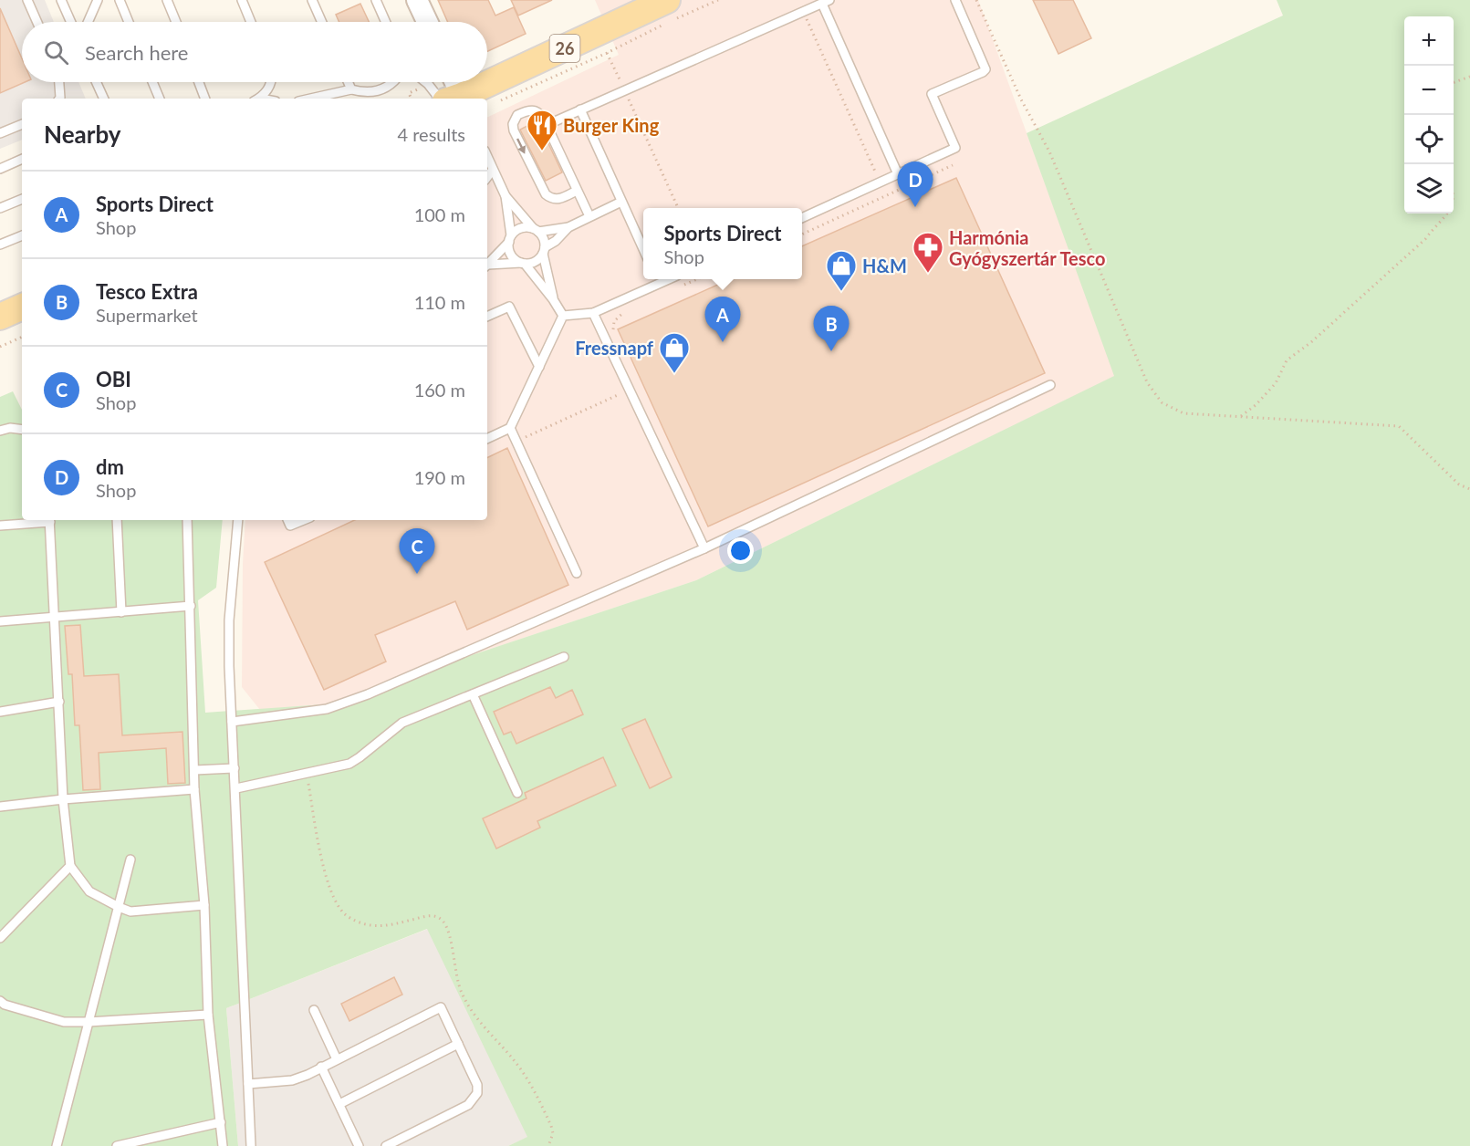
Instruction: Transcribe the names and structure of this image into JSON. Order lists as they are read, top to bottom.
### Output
{
  "streets": {
    "main road": ["26"]
  },
  "places": {
    "restaurant": ["Burger King"],
    "pharmacy": ["Harmónia Gyógyszertár Tesco"],
    "shop": ["H&M", "Fressnapf"]
  },
  "page": {
    "map_buttons": ["+", "−"],
    "search": "Search here",
    "heading": ["Nearby", "4 results"],
    "pins": [
      "D",
      "A",
      "B",
      "C"
    ],
    "list": [
      {
        "mark": "A",
        "name": "Sports Direct",
        "note": "Shop",
        "value": "100 m"
      },
      {
        "mark": "B",
        "name": "Tesco Extra",
        "note": "Supermarket",
        "value": "110 m"
      },
      {
        "mark": "C",
        "name": "OBI",
        "note": "Shop",
        "value": "160 m"
      },
      {
        "mark": "D",
        "name": "dm",
        "note": "Shop",
        "value": "190 m"
      }
    ],
    "popup": ["Sports Direct", "Shop"]
  }
}
